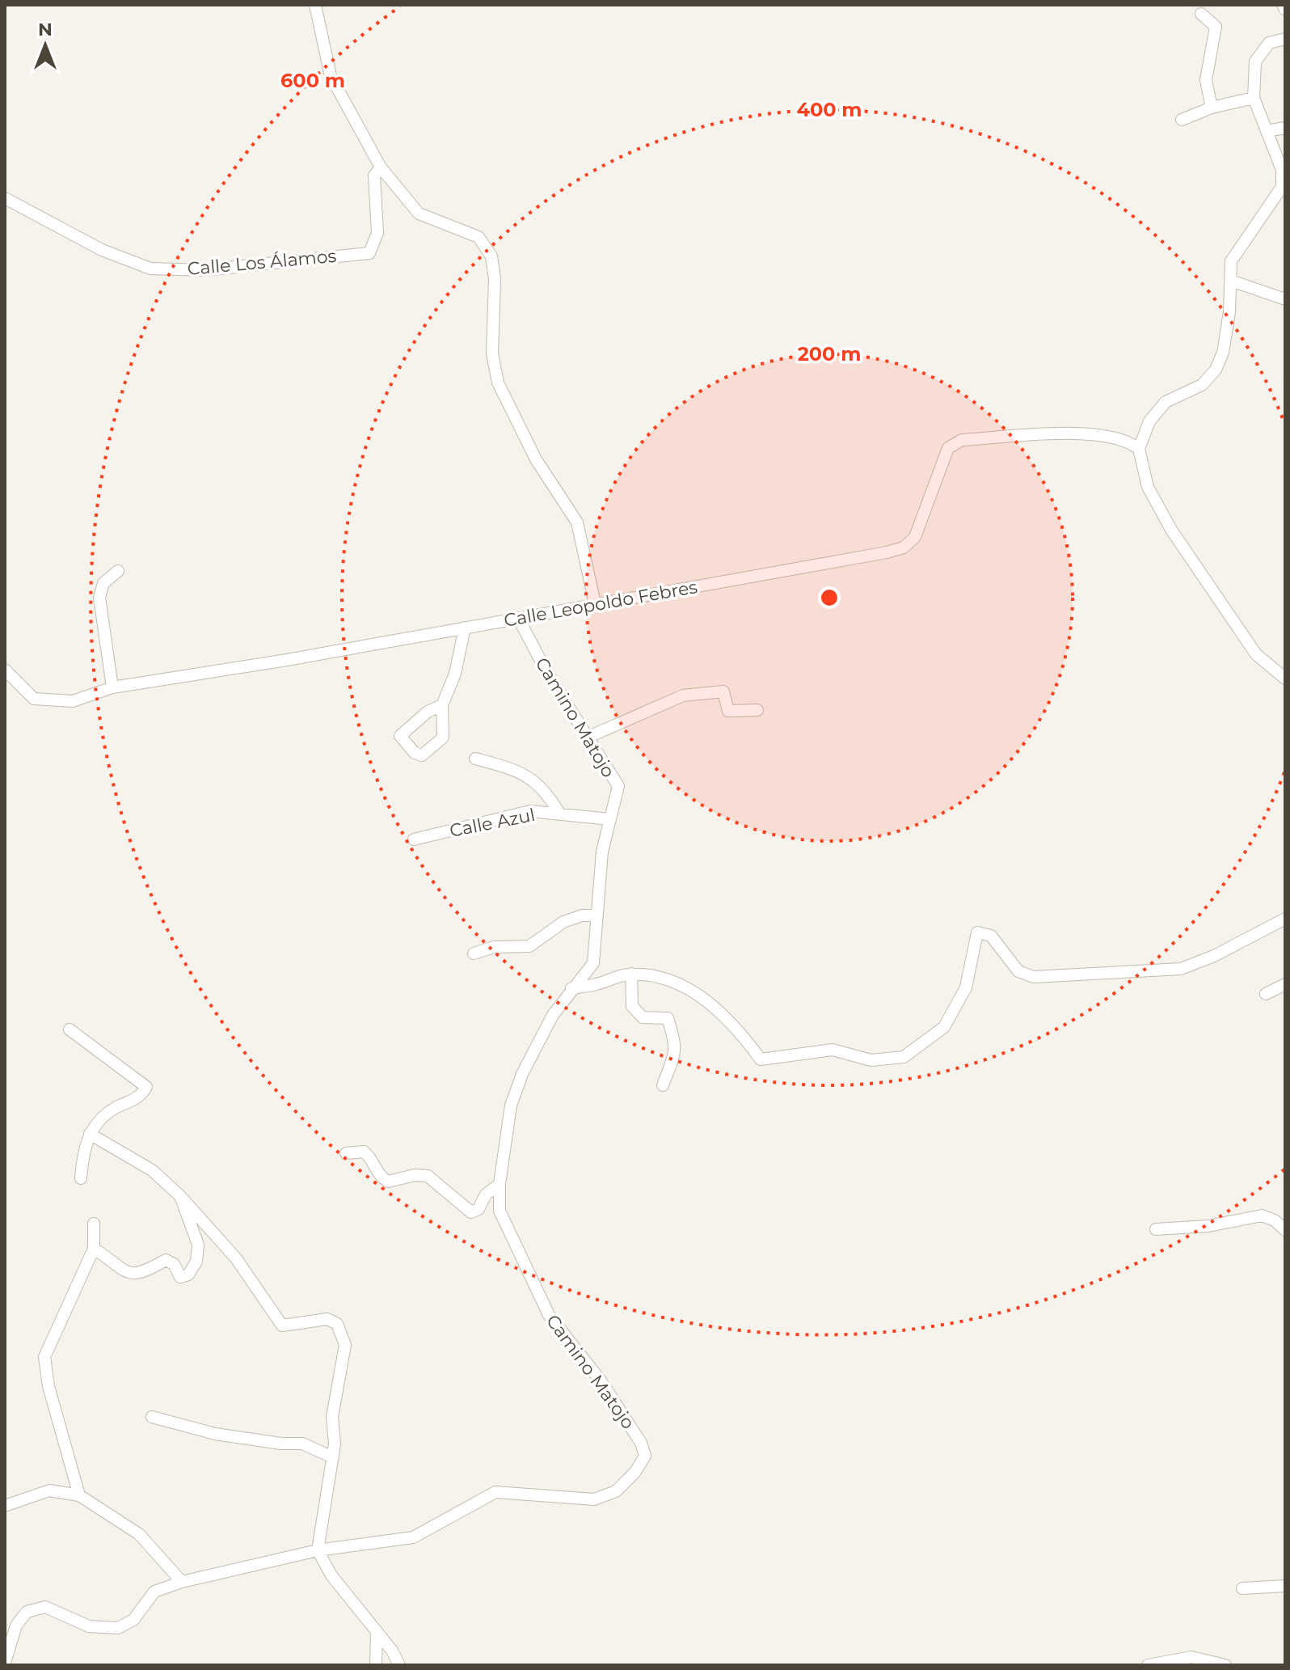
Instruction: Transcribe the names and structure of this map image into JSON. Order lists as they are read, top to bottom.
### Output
{
  "streets": {
    "street": [
      "Calle Los Álamos",
      "Calle Leopoldo Febres",
      "Camino Matojo",
      "Calle Azul"
    ]
  },
  "crossings": [
    ["Calle Leopoldo Febres", "Camino Matojo"],
    ["Camino Matojo", "Calle Azul"]
  ],
  "north": "top",
  "rings": ["600 m", "400 m", "200 m"]
}
